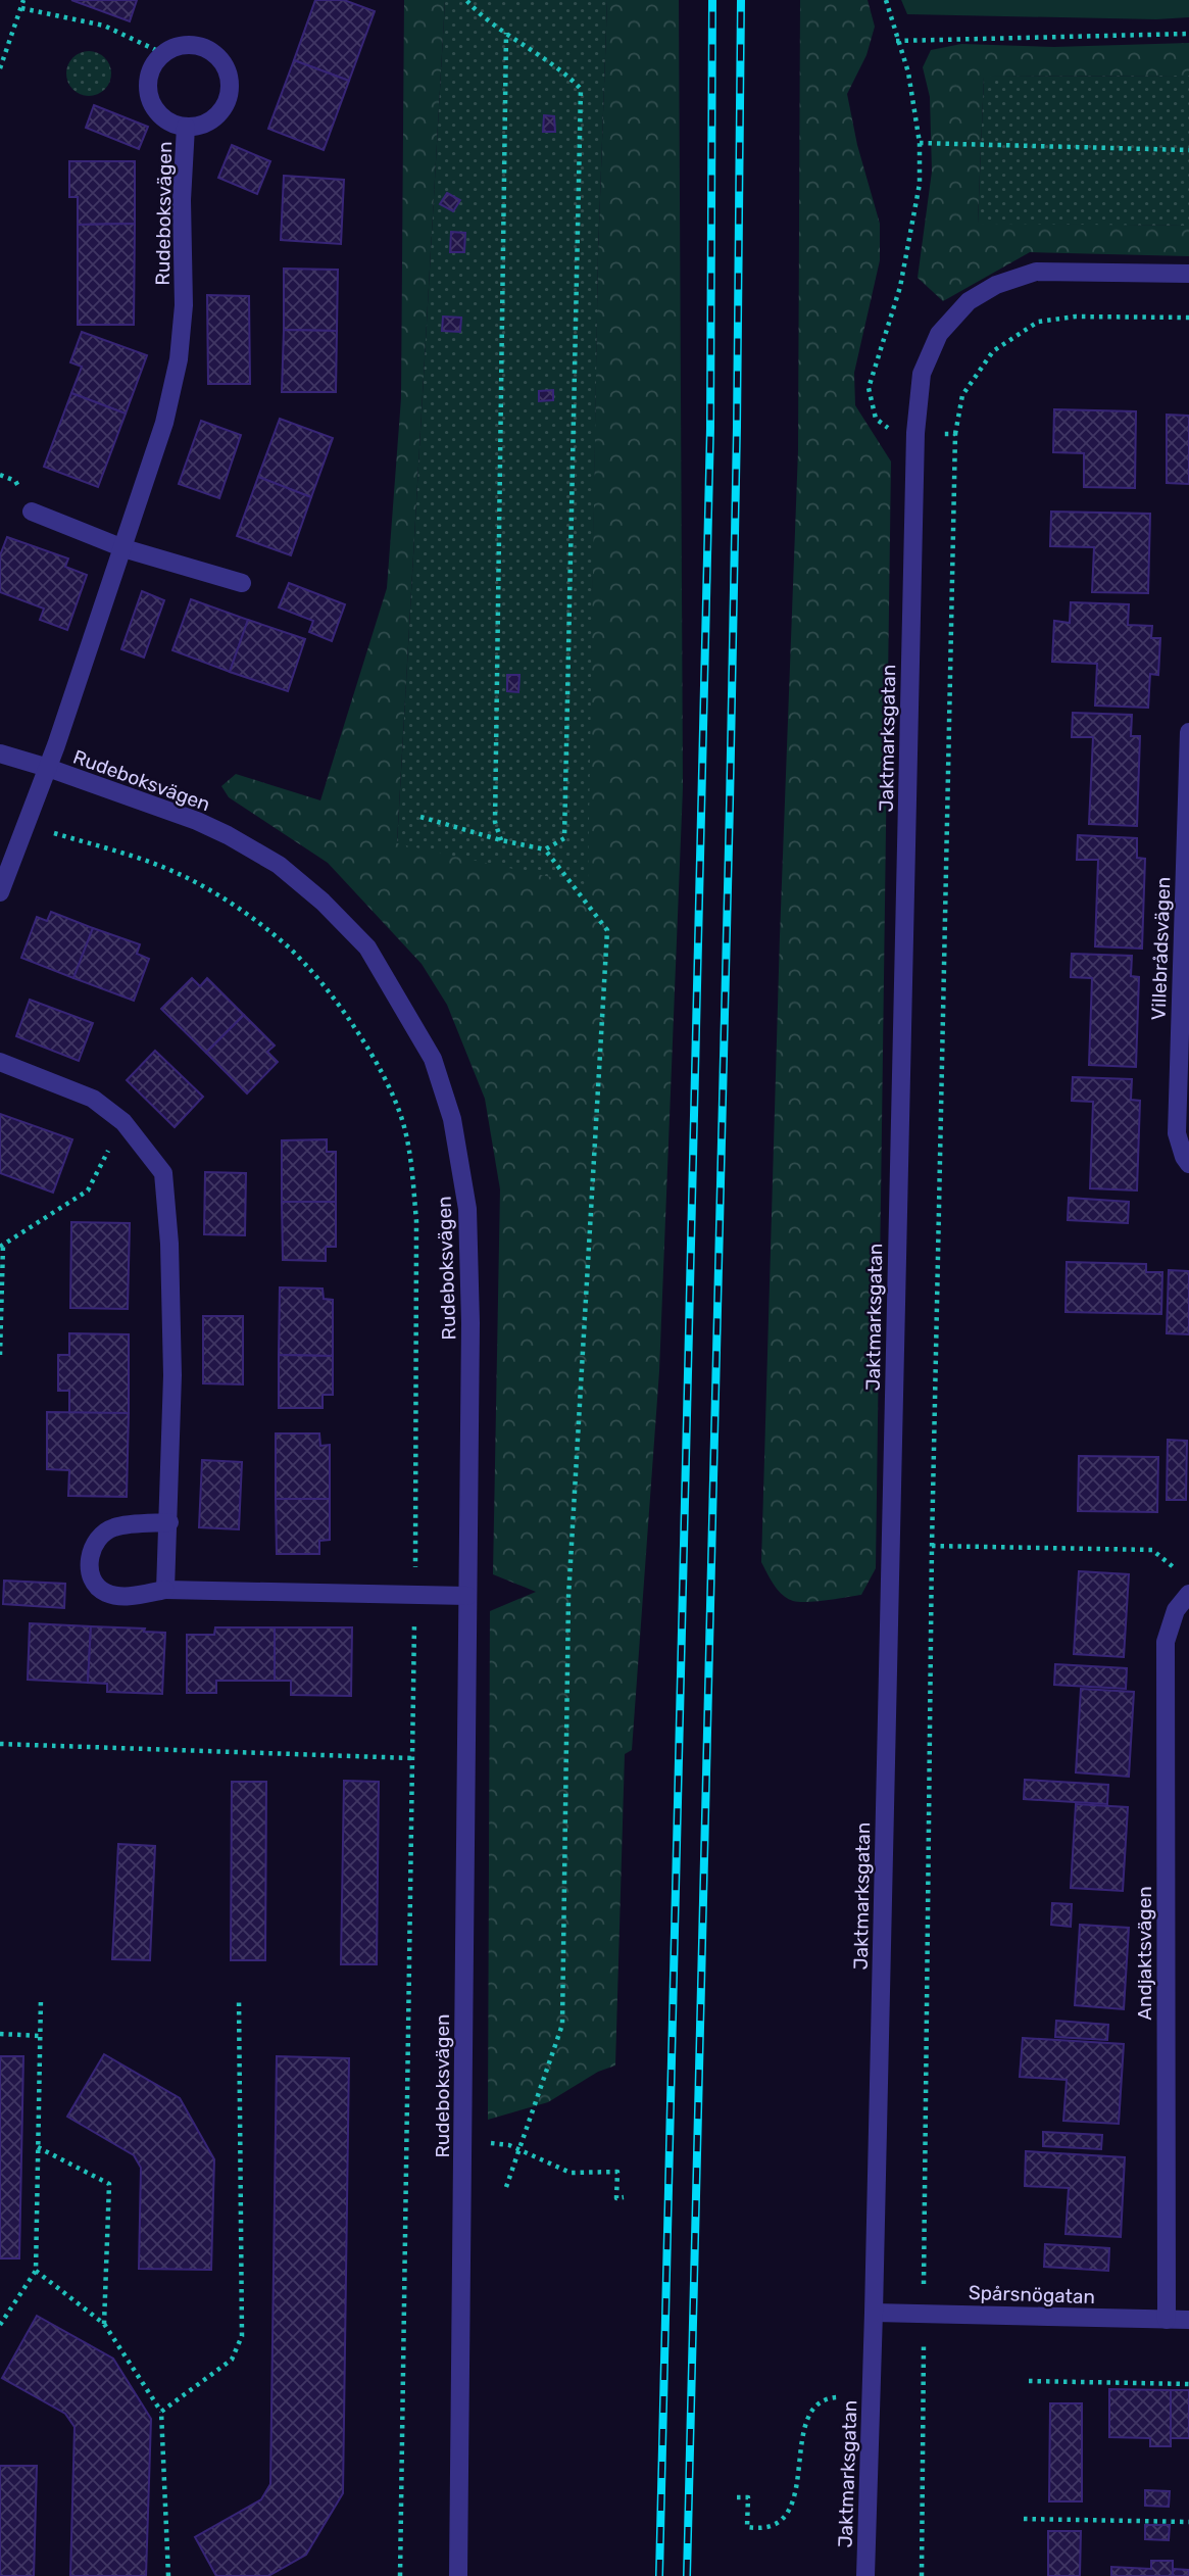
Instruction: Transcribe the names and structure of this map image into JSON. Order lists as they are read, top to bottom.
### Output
{
  "streets": {
    "street": [
      "Rudeboksvägen",
      "Jaktmarksgatan",
      "Villebrådsvägen",
      "Andjaktsvägen",
      "Spårsnögatan"
    ]
  },
  "crossings": [
    ["Jaktmarksgatan", "Spårsnögatan"],
    ["Andjaktsvägen", "Spårsnögatan"]
  ]
}
